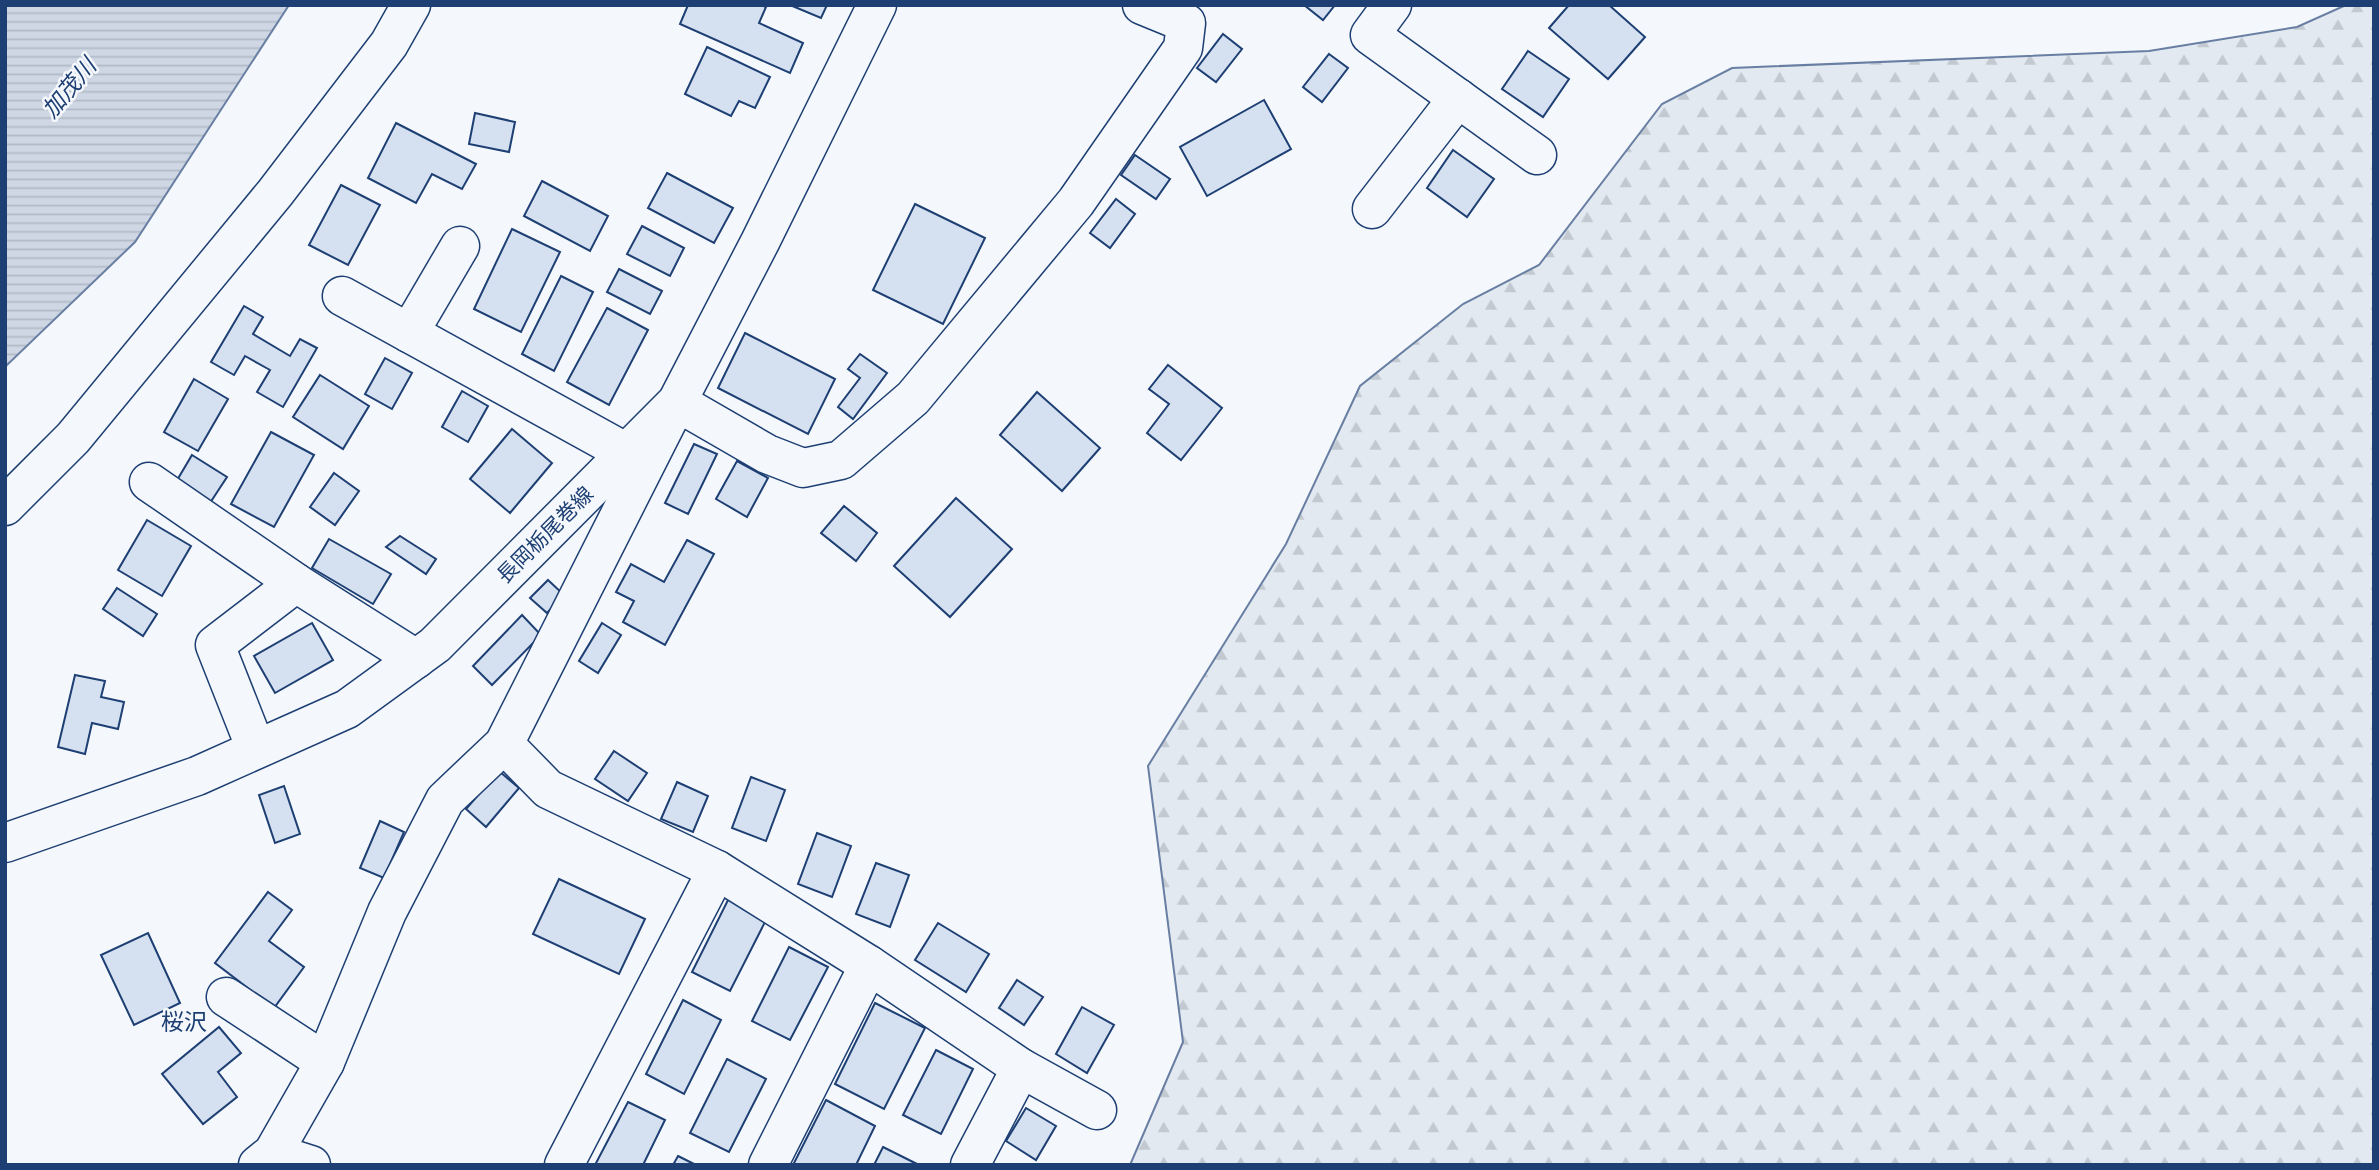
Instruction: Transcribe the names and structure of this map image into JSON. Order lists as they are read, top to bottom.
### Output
{
  "streets": {
    "street": ["長岡栃尾巻線"]
  },
  "districts": ["桜沢"],
  "water": ["加茂川"]
}
